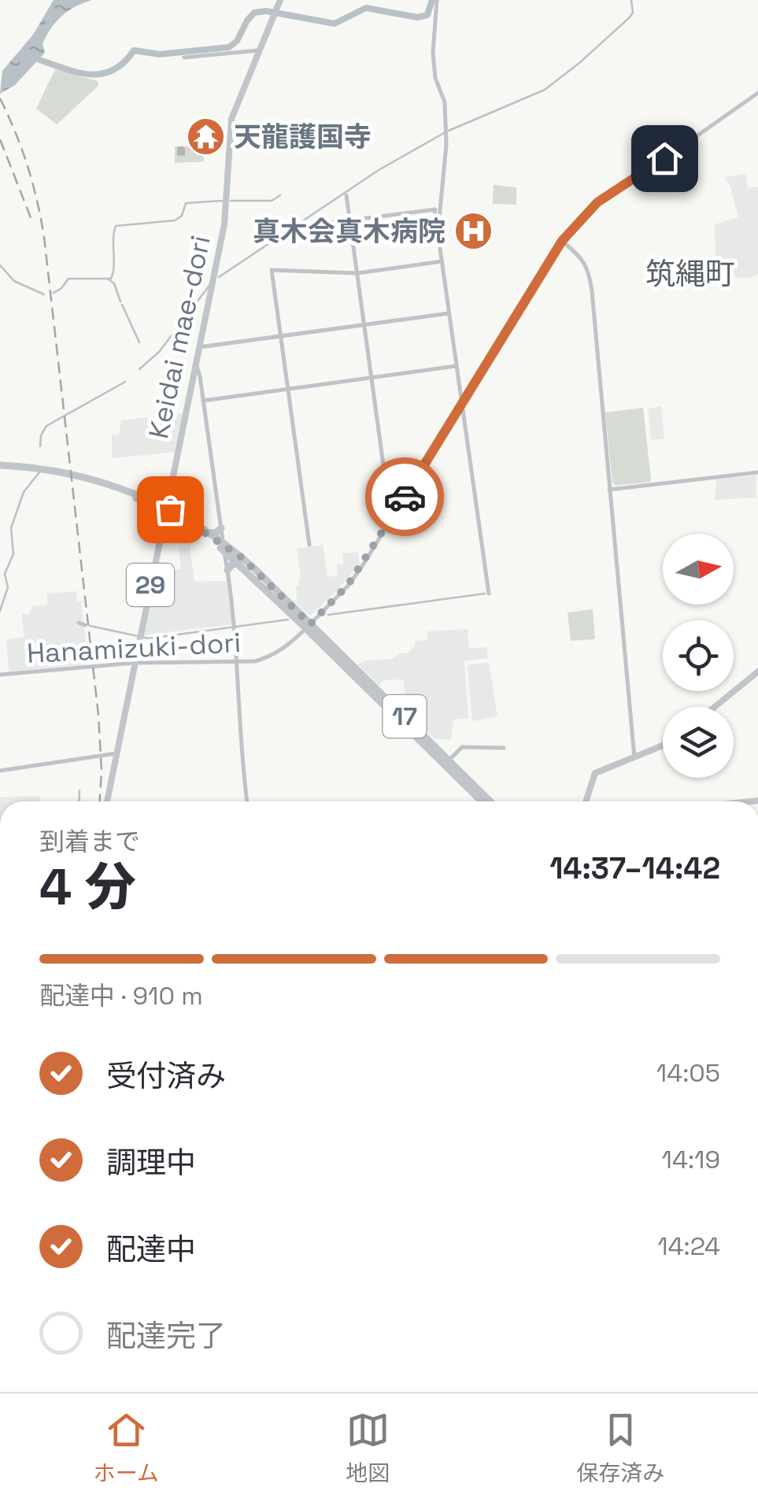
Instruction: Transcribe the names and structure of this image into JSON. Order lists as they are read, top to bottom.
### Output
{
  "streets": {
    "highway": ["17"],
    "main road": ["Keidai mae-dori", "29"],
    "street": ["Hanamizuki-dori"]
  },
  "crossings": [
    ["Keidai mae-dori", "Hanamizuki-dori"],
    ["Keidai mae-dori", "17"],
    ["Hanamizuki-dori", "17"]
  ],
  "districts": ["筑縄町"],
  "places": {
    "temple": ["天龍護国寺"],
    "hospital": ["真木会真木病院"]
  },
  "north": "right",
  "page": {
    "heading": ["4 分", "到着まで", "14:37–14:42"],
    "bar": "配達中 · 910 m",
    "list": [
      ["受付済み", "14:05"],
      ["調理中", "14:19"],
      ["配達中", "14:24"],
      "配達完了"
    ],
    "tabs": ["ホーム", "地図", "保存済み"]
  }
}
